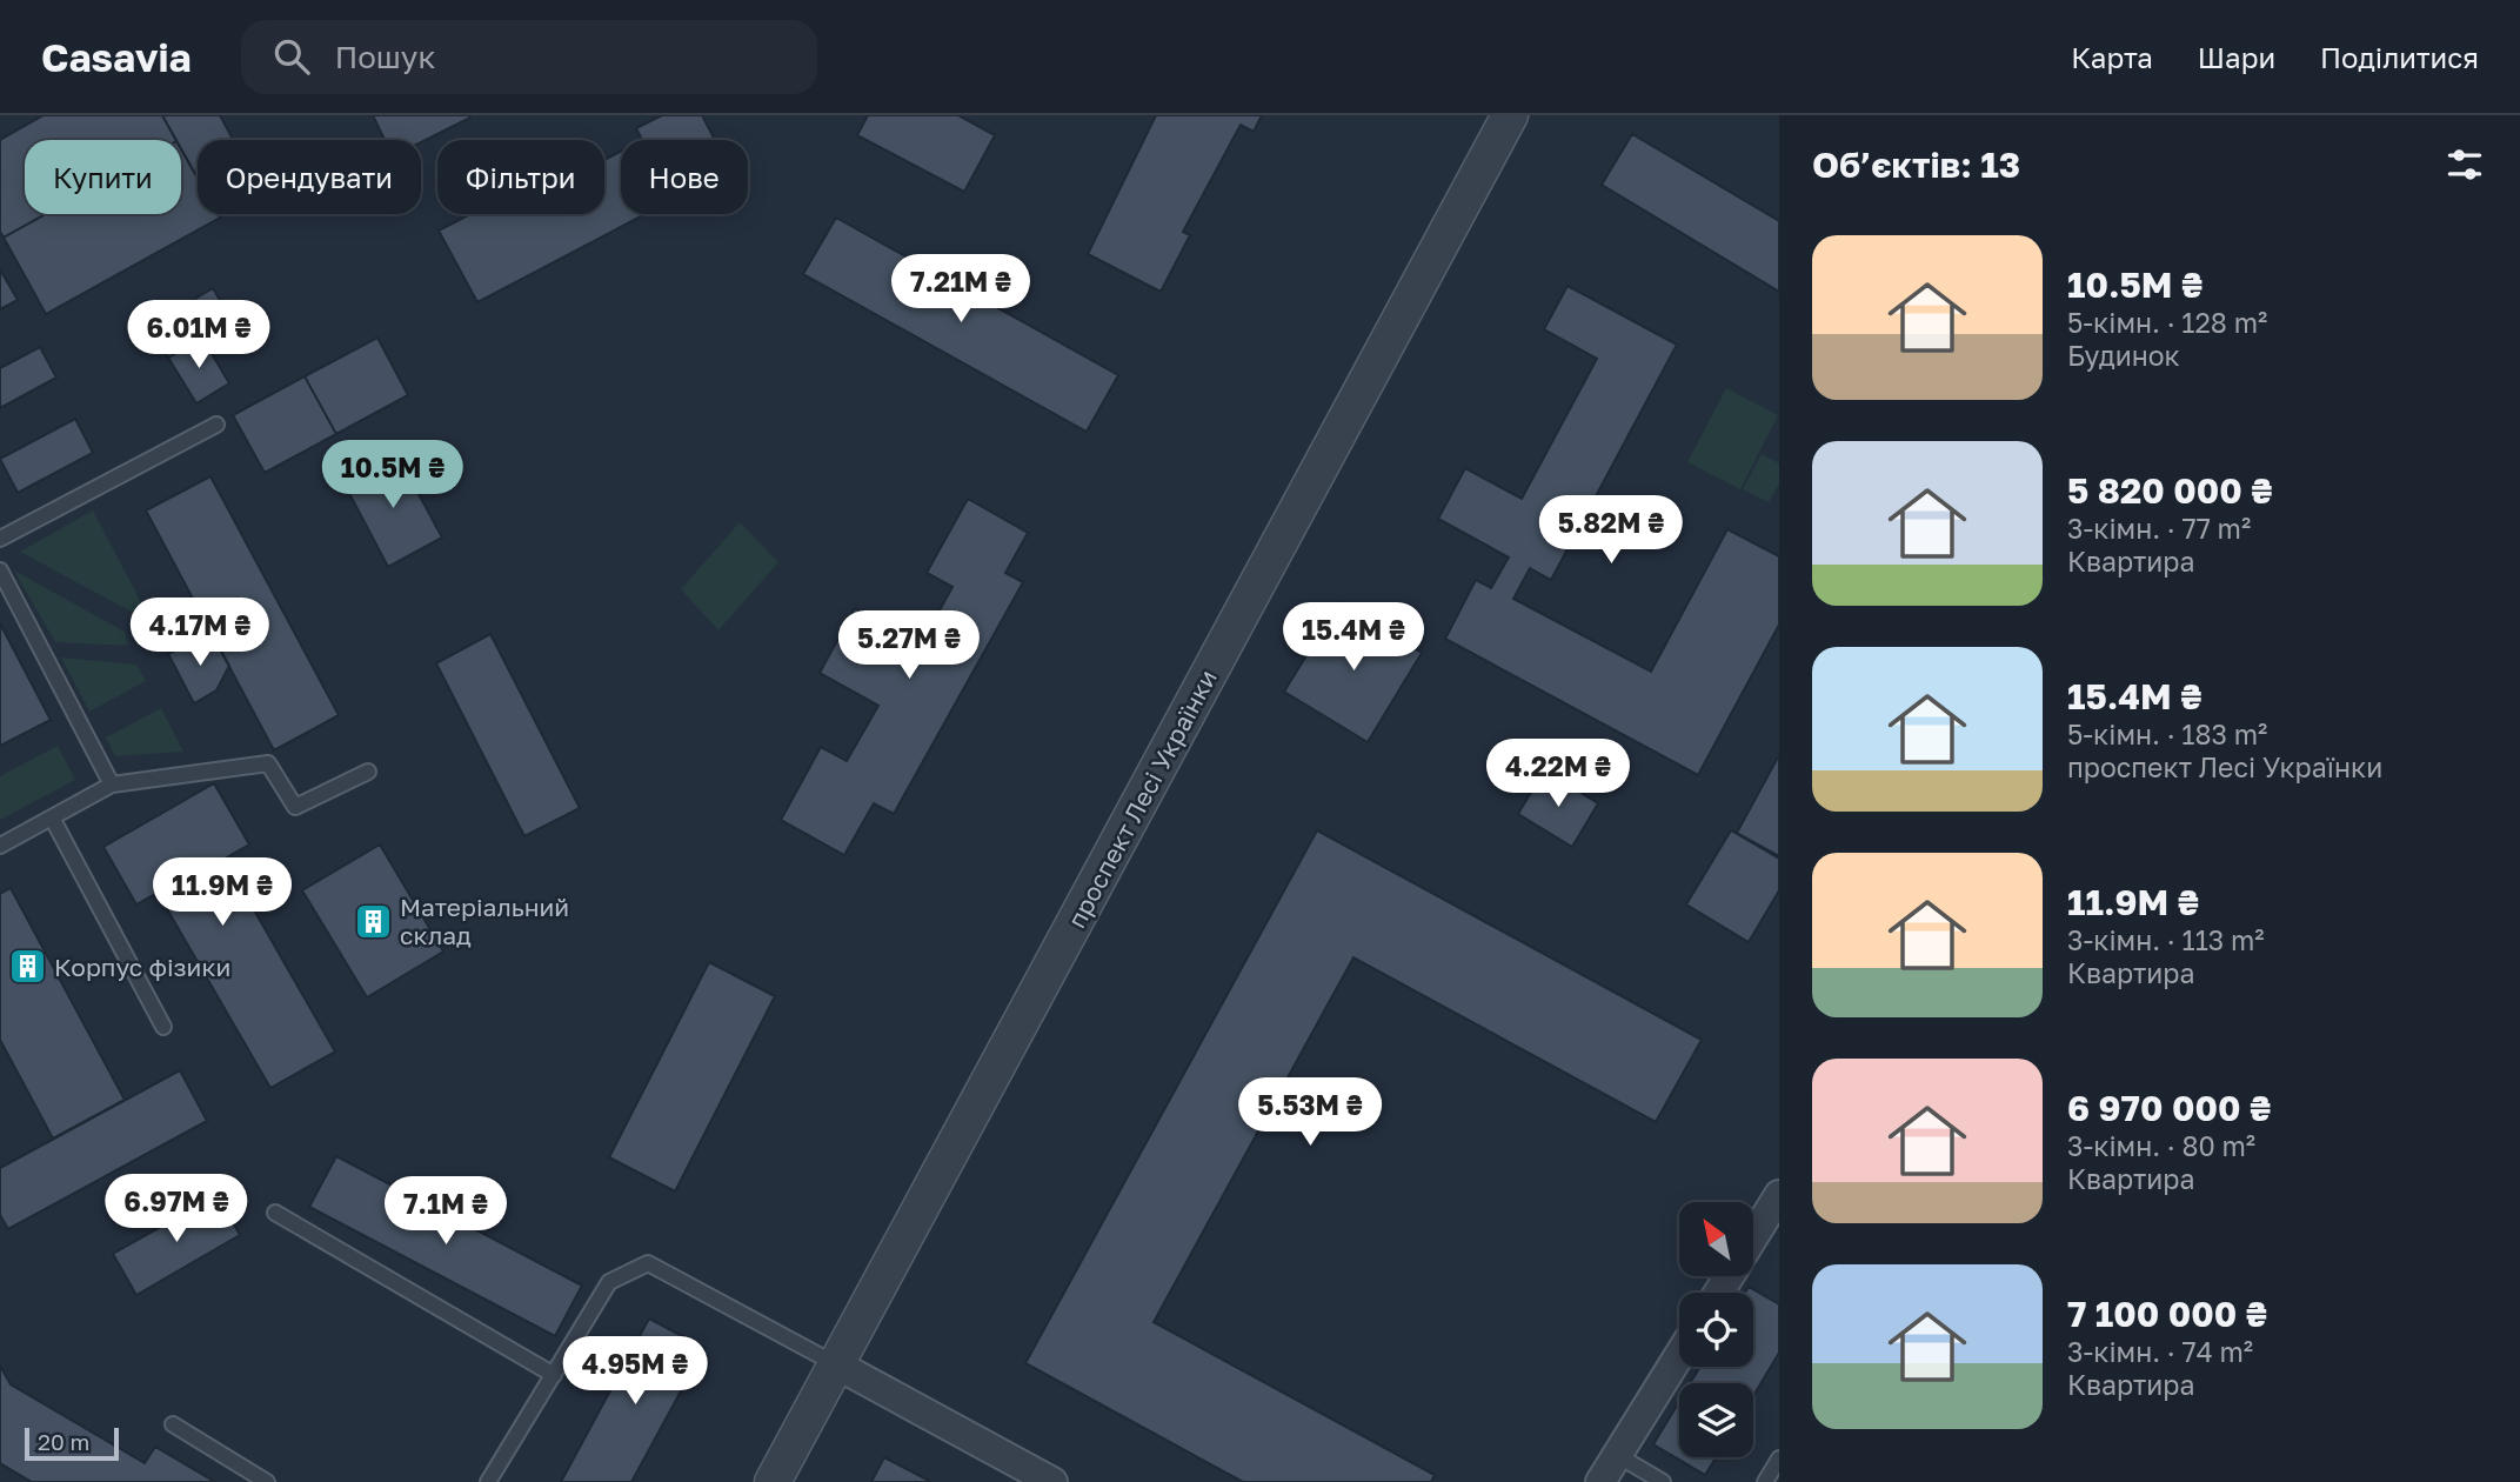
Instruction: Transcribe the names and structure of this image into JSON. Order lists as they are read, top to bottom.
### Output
{
  "streets": {
    "street": ["проспект Лесі Українки"]
  },
  "places": {
    "building": ["Матеріальний склад", "Корпус фізики"]
  },
  "scale_bar": "20 m",
  "north": "top left",
  "page": {
    "header": "Casavia",
    "search": "Пошук",
    "nav": ["Карта", "Шари", "Поділитися"],
    "heading": "Об’єктів: 13",
    "chip": [
      "Купити",
      "Орендувати",
      "Фільтри",
      "Нове"
    ],
    "list": [
      {
        "name": "10.5M ₴",
        "note": "5-кімн. · 128 m² · Будинок"
      },
      {
        "name": "5 820 000 ₴",
        "note": "3-кімн. · 77 m² · Квартира"
      },
      {
        "name": "15.4M ₴",
        "note": "5-кімн. · 183 m² · проспект Лесі Українки"
      },
      {
        "name": "11.9M ₴",
        "note": "3-кімн. · 113 m² · Квартира"
      },
      {
        "name": "6 970 000 ₴",
        "note": "3-кімн. · 80 m² · Квартира"
      },
      {
        "name": "7 100 000 ₴",
        "note": "3-кімн. · 74 m² · Квартира"
      }
    ],
    "price": [
      "7.21M ₴",
      "6.01M ₴",
      "10.5M ₴",
      "5.82M ₴",
      "4.17M ₴",
      "15.4M ₴",
      "5.27M ₴",
      "4.22M ₴",
      "11.9M ₴",
      "5.53M ₴",
      "6.97M ₴",
      "7.1M ₴",
      "4.95M ₴"
    ],
    "scale": "20 m"
  }
}
